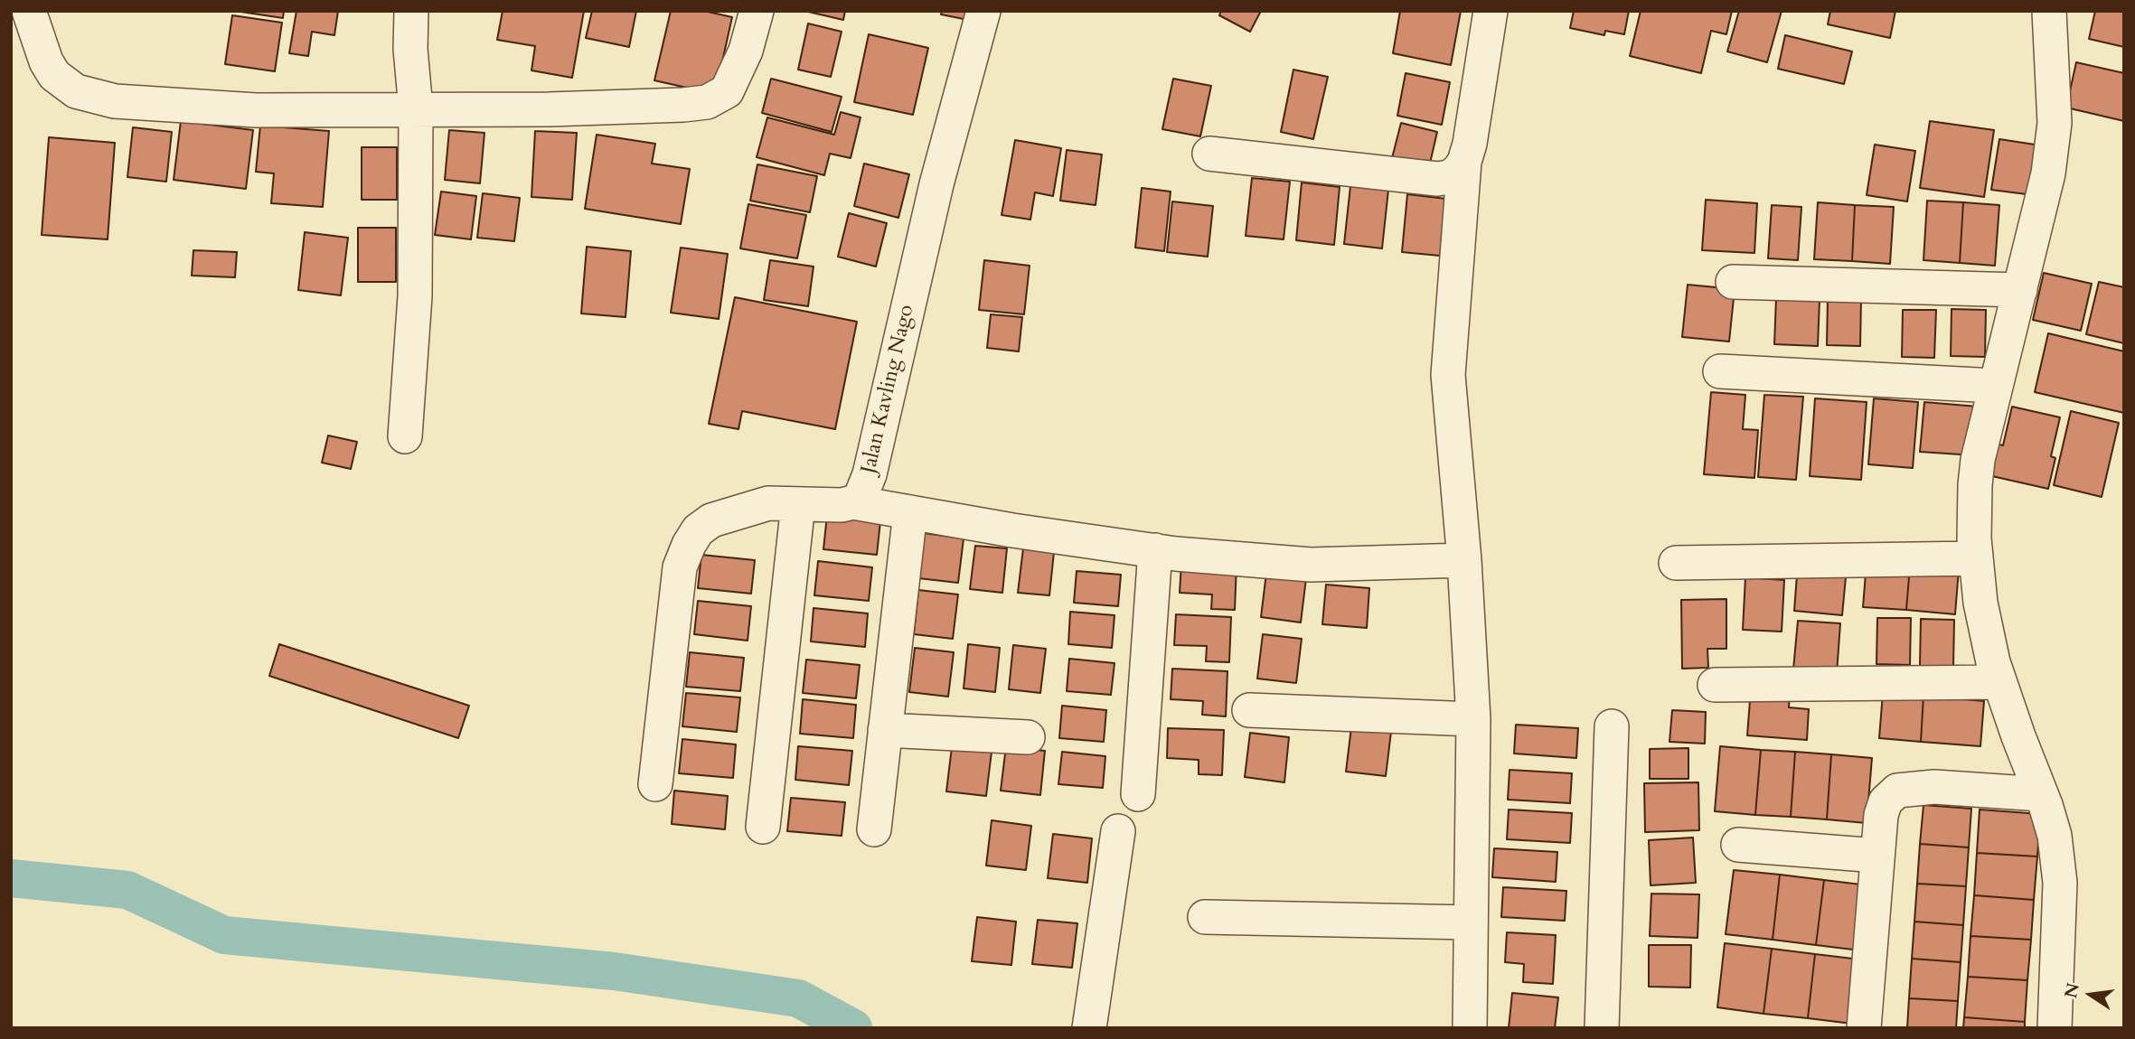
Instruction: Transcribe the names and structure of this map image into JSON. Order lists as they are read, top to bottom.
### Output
{
  "streets": {
    "street": ["Jalan Kavling Nago"]
  },
  "north": "left"
}
